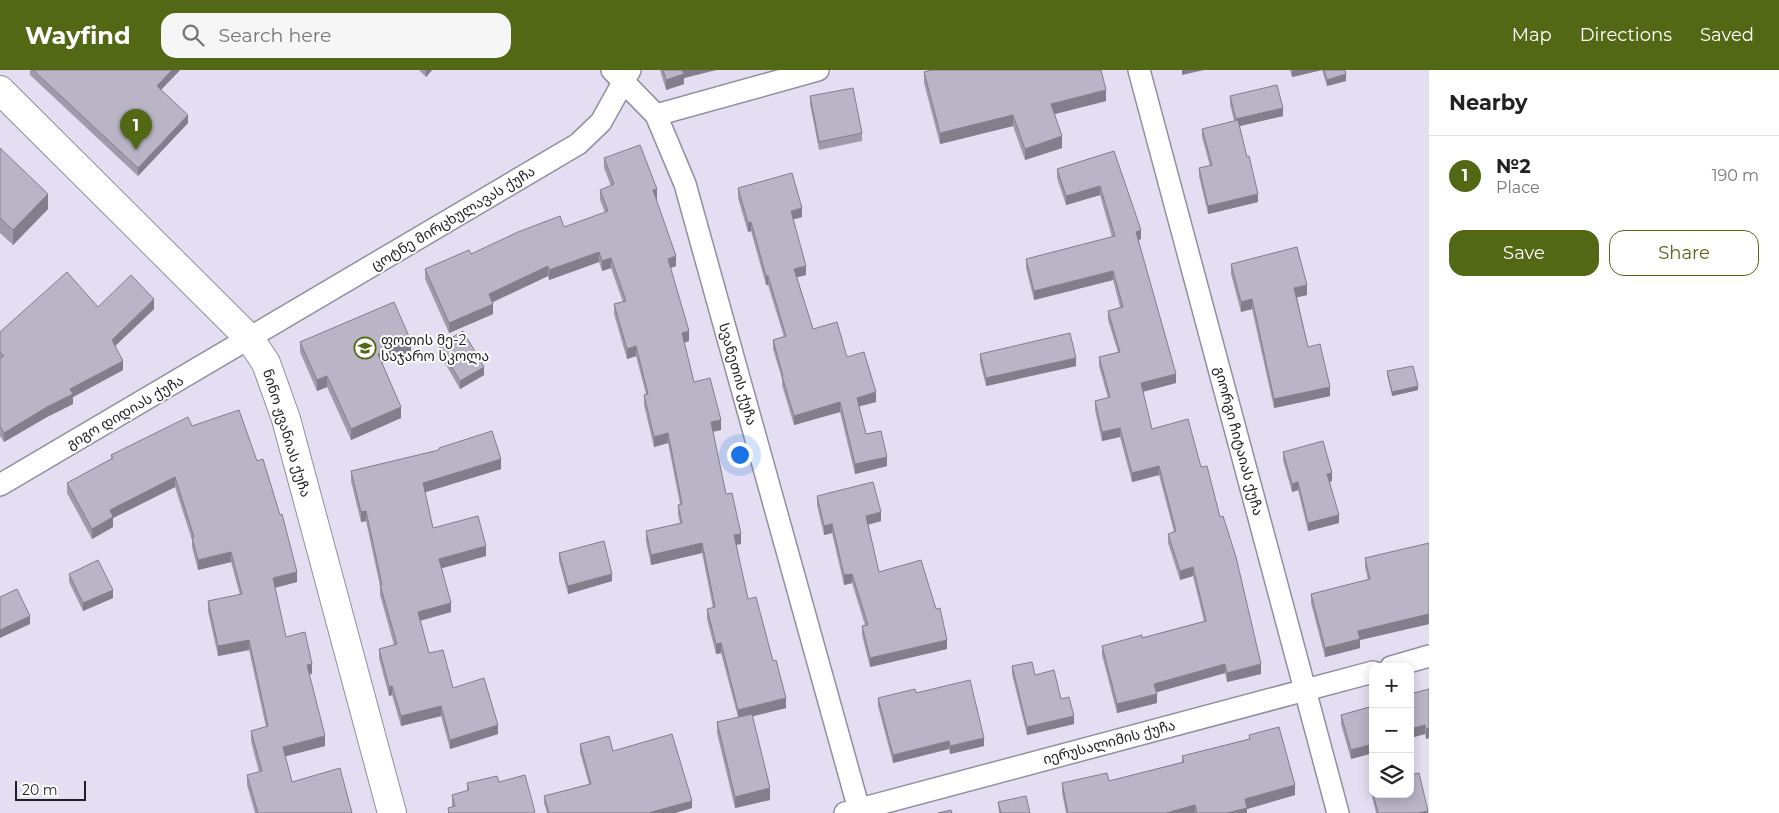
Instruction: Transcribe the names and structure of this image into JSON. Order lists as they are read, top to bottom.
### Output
{
  "streets": {
    "street": [
      "ცოტნე მირცხულავას ქუჩა",
      "სვანეთის ქუჩა",
      "გიგო დიდიას ქუჩა",
      "ნინო ჟვანიას ქუჩა",
      "გიორგი ჩიტაიას ქუჩა",
      "იერუსალიმის ქუჩა"
    ]
  },
  "crossings": [
    ["ცოტნე მირცხულავას ქუჩა", "სვანეთის ქუჩა"],
    ["ცოტნე მირცხულავას ქუჩა", "გიგო დიდიას ქუჩა"],
    ["ცოტნე მირცხულავას ქუჩა", "ნინო ჟვანიას ქუჩა"],
    ["სვანეთის ქუჩა", "იერუსალიმის ქუჩა"],
    ["გიგო დიდიას ქუჩა", "ნინო ჟვანიას ქუჩა"],
    ["გიორგი ჩიტაიას ქუჩა", "იერუსალიმის ქუჩა"]
  ],
  "places": {
    "school or university": ["ფოთის მე-2 საჯარო სკოლა"]
  },
  "scale_bar": "20 m",
  "page": {
    "header": "Wayfind",
    "search": "Search here",
    "nav": ["Map", "Directions", "Saved"],
    "heading": "Nearby",
    "pins": "1",
    "list": [
      {
        "mark": "1",
        "name": "№2",
        "note": "Place",
        "value": "190 m"
      }
    ],
    "buttons": ["Save", "Share"],
    "map_buttons": ["+", "−"],
    "scale": "20 m"
  }
}
